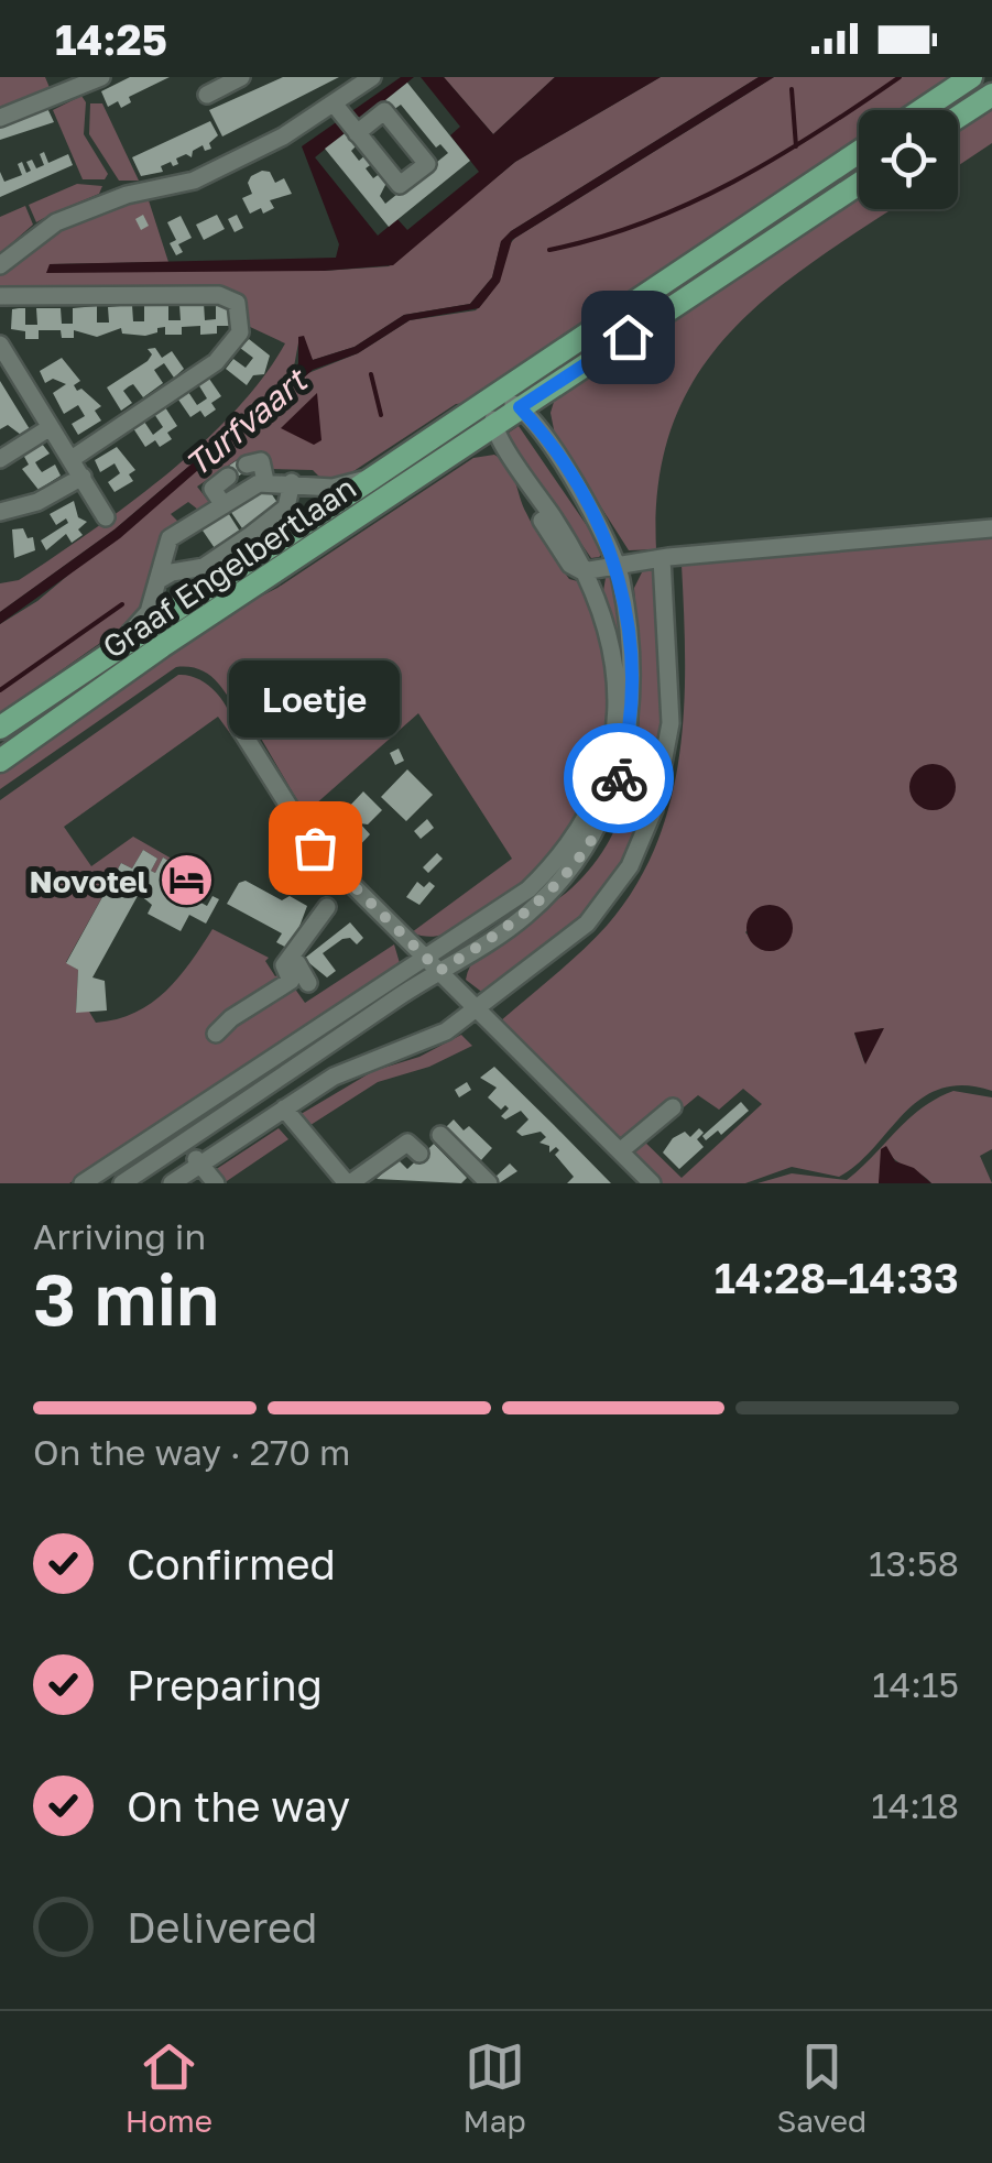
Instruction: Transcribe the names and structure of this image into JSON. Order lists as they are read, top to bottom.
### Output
{
  "streets": {
    "main road": ["Graaf Engelbertlaan"]
  },
  "water": ["Turfvaart"],
  "places": {
    "other": ["Loetje"],
    "hotel": ["Novotel"]
  },
  "page": {
    "status": "14:25",
    "bubble": "Loetje",
    "heading": ["3 min", "Arriving in", "14:28–14:33"],
    "bar": "On the way · 270 m",
    "list": [
      ["Confirmed", "13:58"],
      ["Preparing", "14:15"],
      ["On the way", "14:18"],
      "Delivered"
    ],
    "tabs": ["Home", "Map", "Saved"]
  }
}
